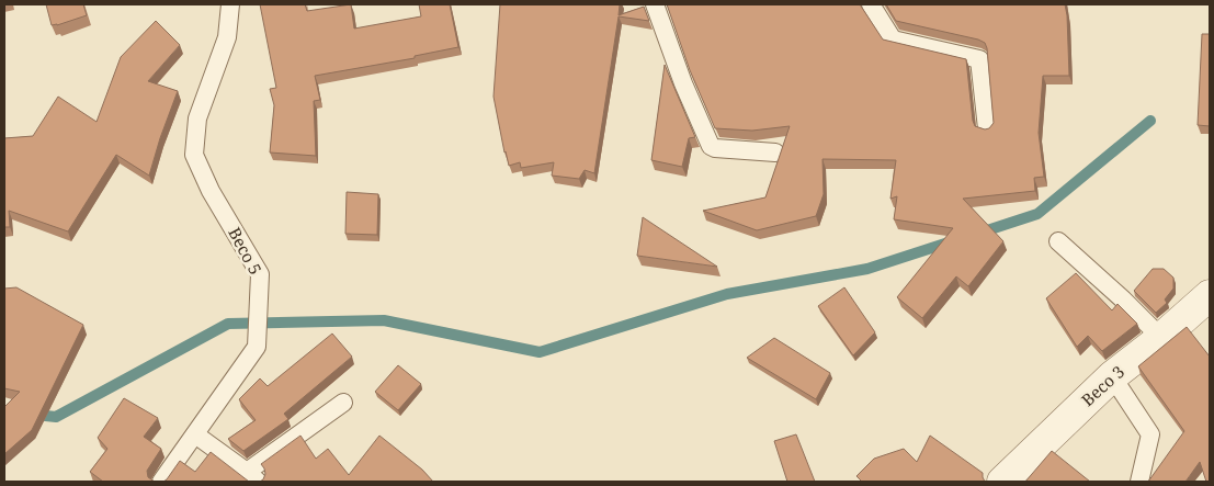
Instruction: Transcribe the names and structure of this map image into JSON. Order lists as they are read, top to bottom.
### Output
{
  "streets": {
    "street": ["Beco 3"],
    "lane": ["Beco 5"]
  }
}
